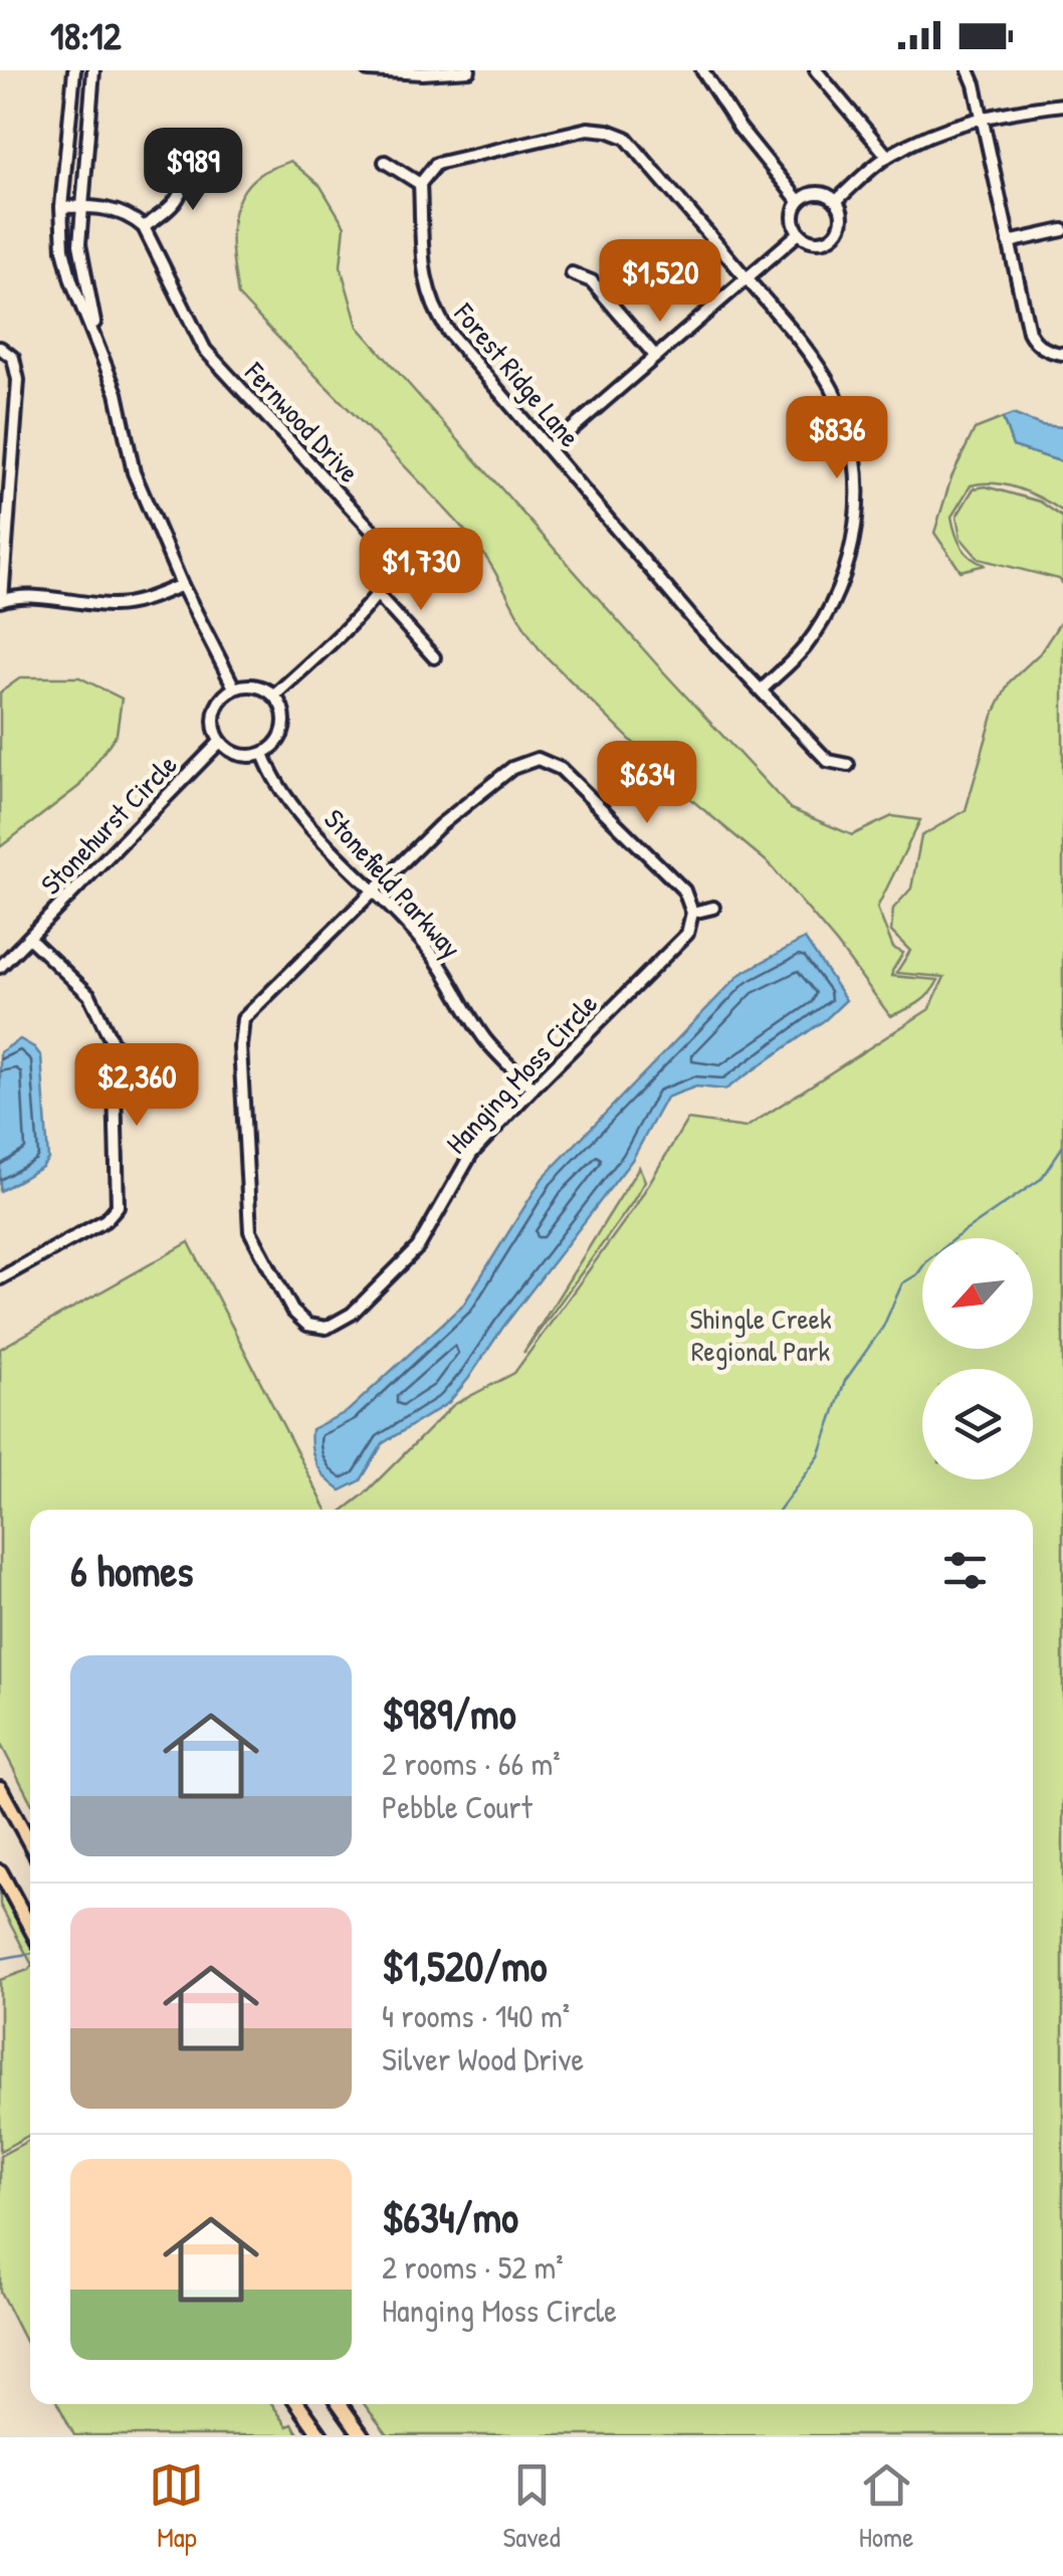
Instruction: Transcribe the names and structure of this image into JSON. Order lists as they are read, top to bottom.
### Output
{
  "streets": {
    "street": [
      "Forest Ridge Lane",
      "Fernwood Drive",
      "Stonehurst Circle",
      "Stonefield Parkway",
      "Hanging Moss Circle"
    ]
  },
  "crossings": [
    ["Stonehurst Circle", "Stonefield Parkway"],
    ["Stonefield Parkway", "Hanging Moss Circle"]
  ],
  "parks": ["Shingle Creek Regional Park"],
  "north": "bottom left",
  "page": {
    "status": "18:12",
    "price": [
      "$989",
      "$1,520",
      "$836",
      "$1,730",
      "$634",
      "$2,360"
    ],
    "heading": "6 homes",
    "list": [
      {
        "name": "$989/mo",
        "note": "2 rooms · 66 m² · Pebble Court"
      },
      {
        "name": "$1,520/mo",
        "note": "4 rooms · 140 m² · Silver Wood Drive"
      },
      {
        "name": "$634/mo",
        "note": "2 rooms · 52 m² · Hanging Moss Circle"
      }
    ],
    "tabs": ["Map", "Saved", "Home"]
  }
}
